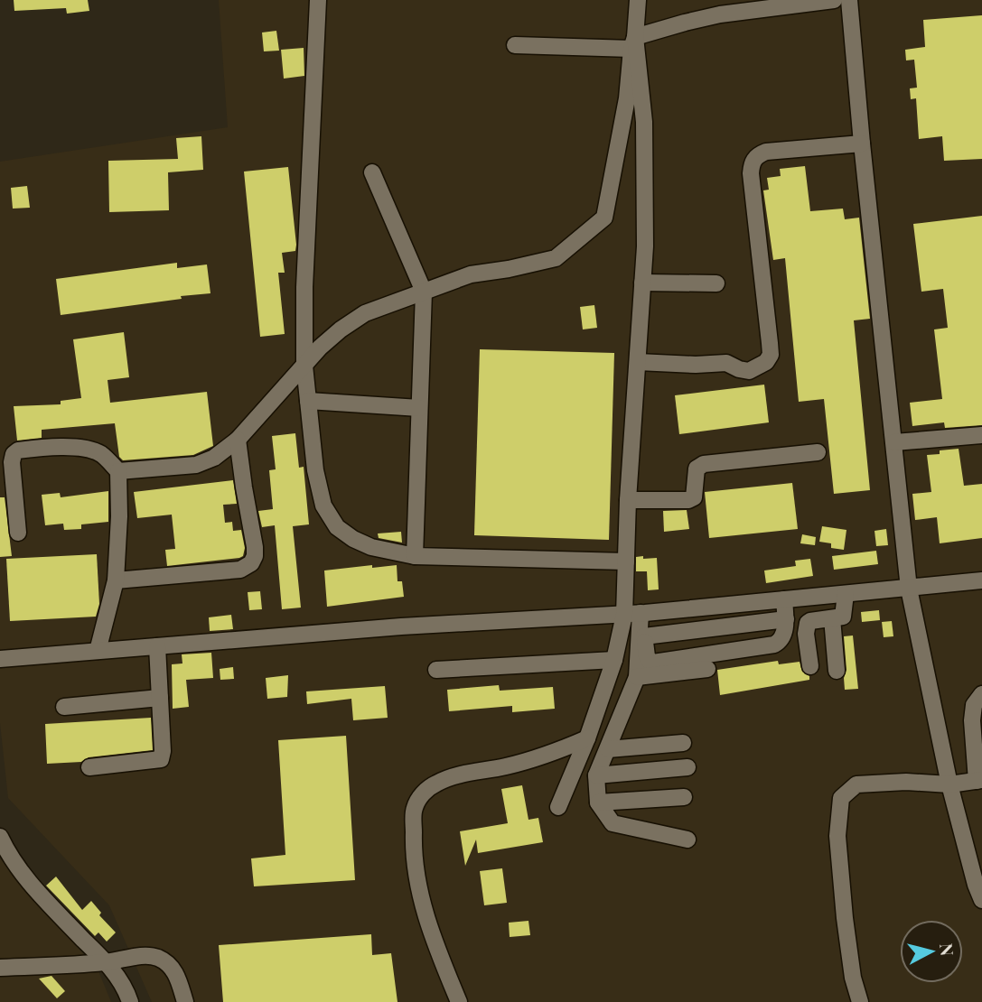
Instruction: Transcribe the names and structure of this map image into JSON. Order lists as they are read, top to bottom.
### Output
{
  "north": "right"
}
